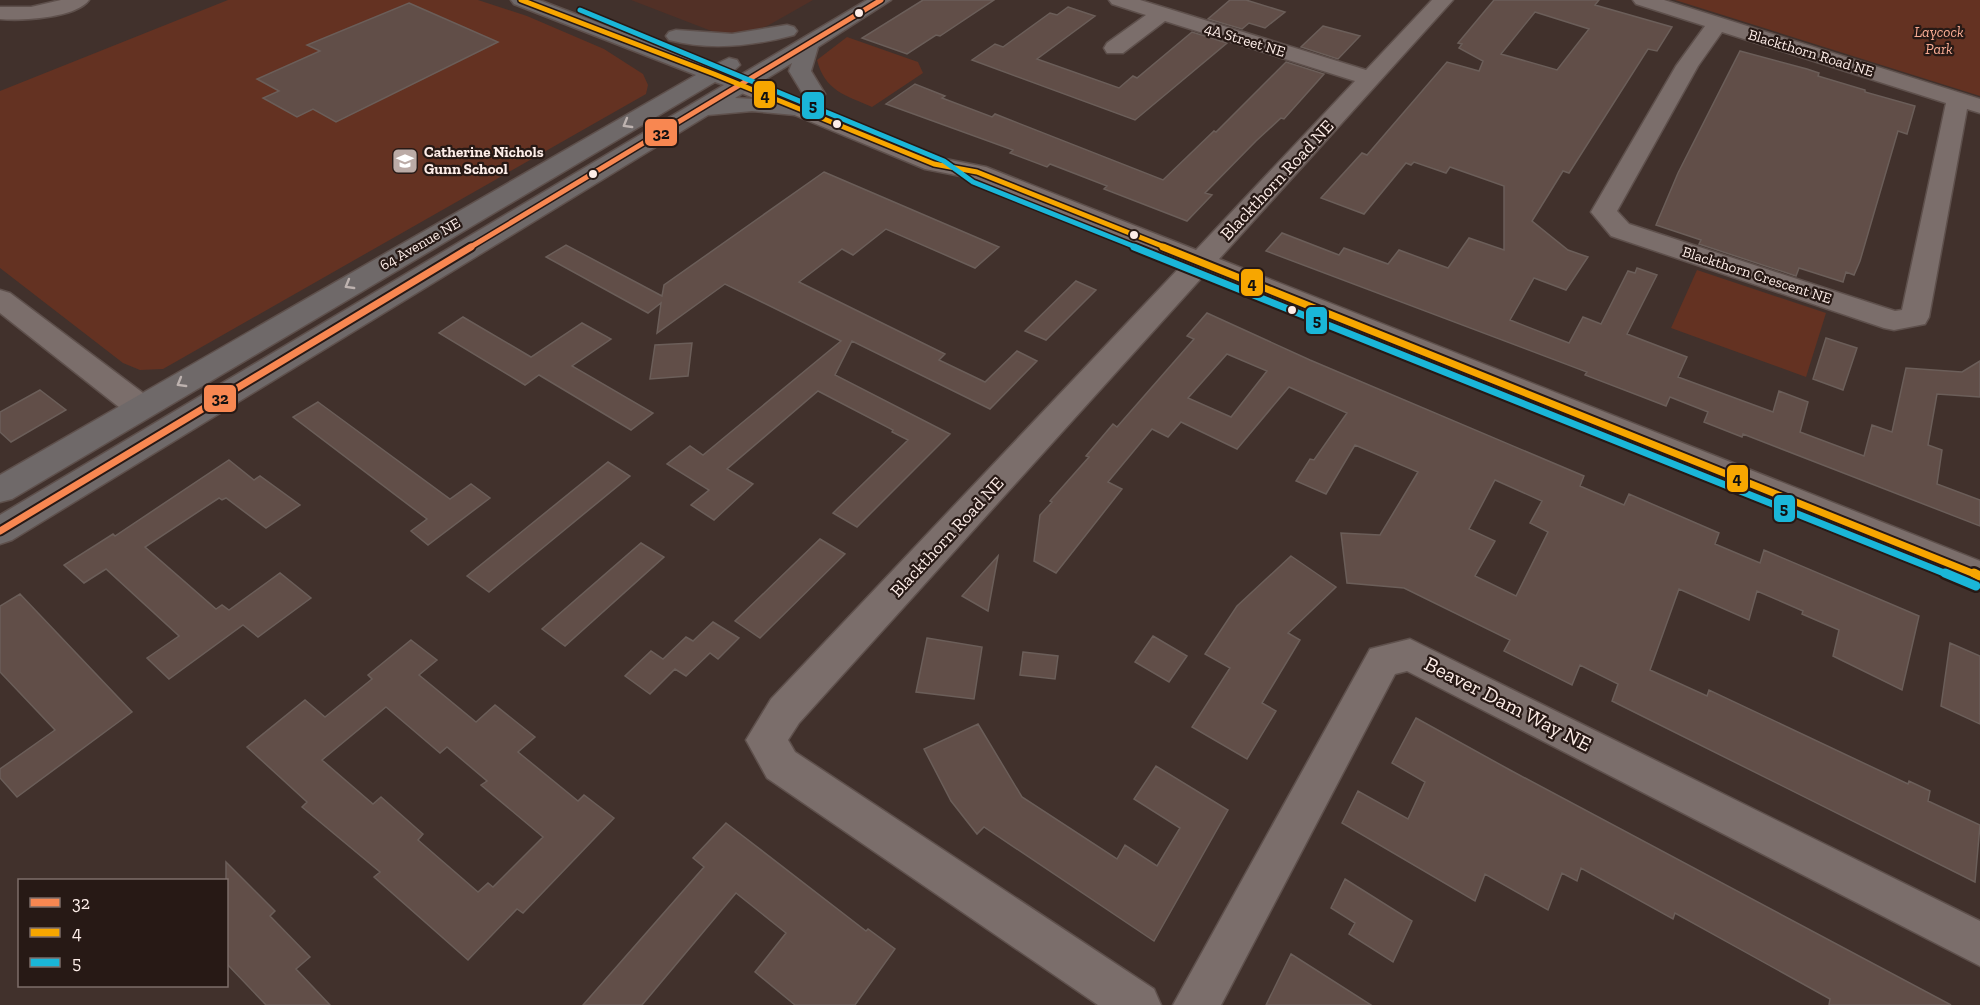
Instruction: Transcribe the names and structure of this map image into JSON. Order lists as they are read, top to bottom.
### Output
{
  "streets": {
    "main road": ["64 Avenue NE"],
    "street": [
      "4A Street NE",
      "Blackthorn Road NE",
      "Blackthorn Crescent NE",
      "Beaver Dam Way NE"
    ]
  },
  "crossings": [
    ["4A Street NE", "Blackthorn Road NE"],
    ["Blackthorn Road NE", "Blackthorn Crescent NE"]
  ],
  "parks": ["Laycock Park"],
  "places": {
    "school or university": ["Catherine Nichols Gunn School"]
  },
  "lines": ["transit line 32", "transit line 4", "transit line 5"],
  "legend": ["32", "4", "5"]
}
